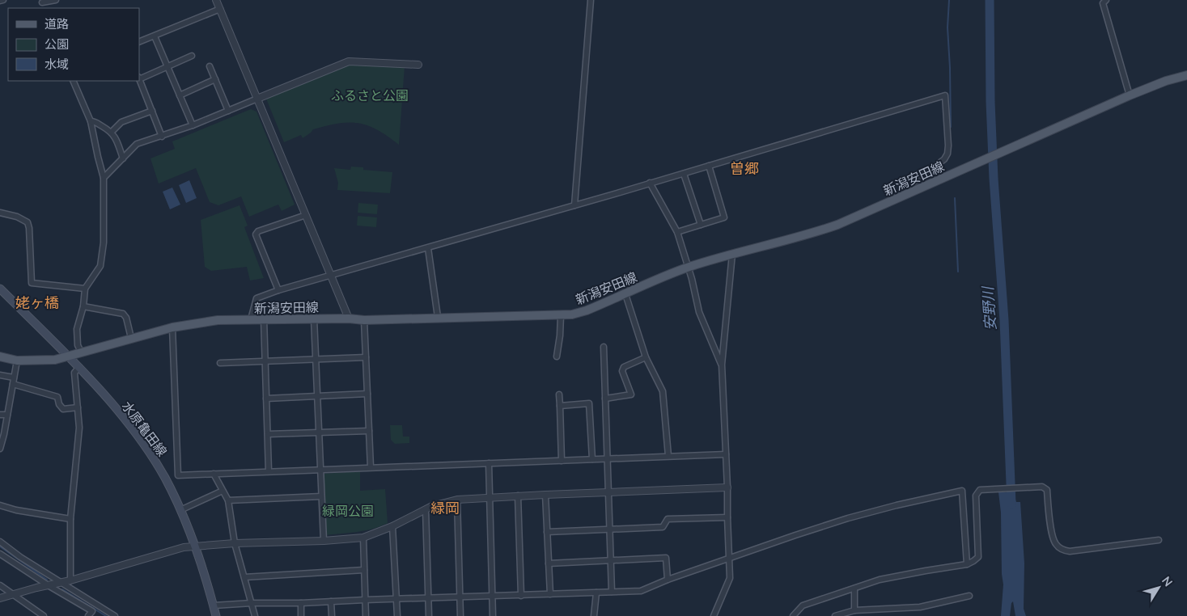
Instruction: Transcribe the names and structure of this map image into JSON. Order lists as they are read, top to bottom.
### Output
{
  "streets": {
    "main road": ["新潟安田線", "水原亀田線"]
  },
  "crossings": [
    ["新潟安田線", "水原亀田線"]
  ],
  "districts": ["曽郷", "姥ヶ橋", "緑岡"],
  "water": ["安野川"],
  "parks": ["ふるさと公園", "緑岡公園"],
  "legend": ["道路", "公園", "水域"],
  "north": "top right"
}
